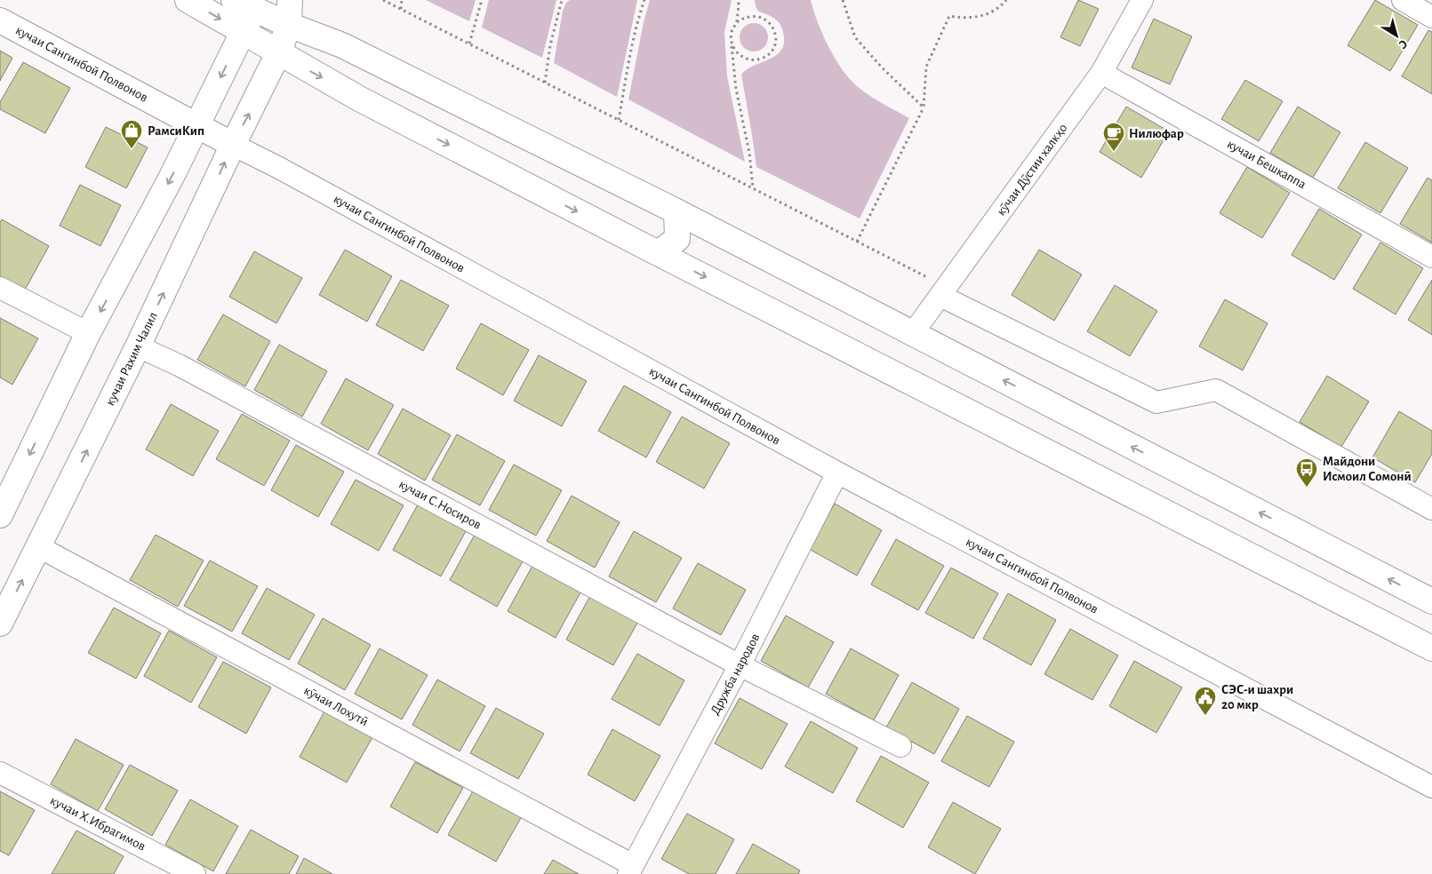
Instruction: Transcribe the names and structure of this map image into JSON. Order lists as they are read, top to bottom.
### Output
{
  "streets": {
    "main road": ["кучаи Сангинбой Полвонов", "кучаи Рахим Чалил"],
    "street": [
      "кучаи Бешкаппа",
      "кӯчаи Дӯстии халкҳо",
      "кучаи С.Носиров",
      "Дружба народов",
      "кӯчаи Лохутӣ",
      "кучаи Х.Ибрагимов"
    ]
  },
  "crossings": [
    ["кучаи Сангинбой Полвонов", "кучаи Рахим Чалил"],
    ["кучаи Сангинбой Полвонов", "Дружба народов"],
    ["кучаи Бешкаппа", "кӯчаи Дӯстии халкҳо"],
    ["кучаи Рахим Чалил", "кучаи С.Носиров"],
    ["кучаи Рахим Чалил", "кӯчаи Лохутӣ"],
    ["кучаи С.Носиров", "Дружба народов"],
    ["Дружба народов", "кӯчаи Лохутӣ"]
  ],
  "places": {
    "shop": ["РамсиКип"],
    "cafe": ["Нилюфар"],
    "bus stop": ["Майдони Исмоил Сомонӣ"],
    "public building": ["СЭС-и шахри 20 мкр"]
  },
  "north": "bottom right"
}
